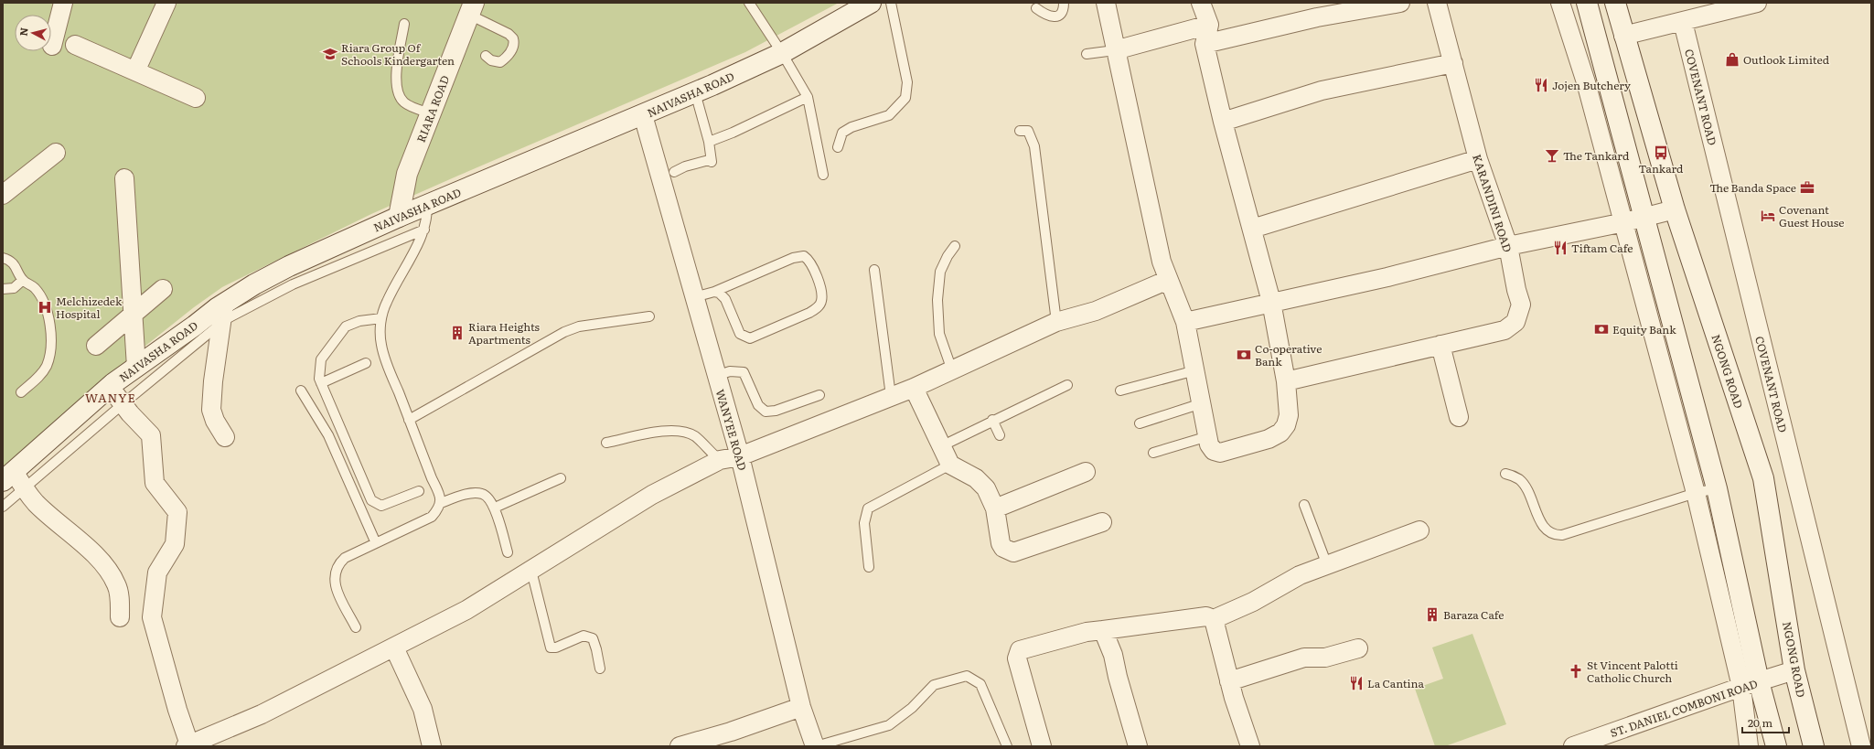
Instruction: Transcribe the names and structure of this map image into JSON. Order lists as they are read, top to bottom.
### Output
{
  "streets": {
    "main road": ["NAIVASHA ROAD", "RIARA ROAD", "NGONG ROAD"],
    "street": [
      "COVENANT ROAD",
      "KARANDINI ROAD",
      "WANYEE ROAD",
      "ST. DANIEL COMBONI ROAD"
    ]
  },
  "crossings": [
    ["NAIVASHA ROAD", "RIARA ROAD"],
    ["NAIVASHA ROAD", "WANYEE ROAD"],
    ["NGONG ROAD", "ST. DANIEL COMBONI ROAD"]
  ],
  "districts": ["WANYE"],
  "places": {
    "school or university": ["Riara Group Of Schools Kindergarten"],
    "shop": ["Outlook Limited"],
    "restaurant": ["Jojen Butchery", "Tiftam Cafe", "La Cantina"],
    "bus stop": ["Tankard"],
    "bar": ["The Tankard"],
    "office": ["The Banda Space"],
    "hotel": ["Covenant Guest House"],
    "hospital": ["Melchizedek Hospital"],
    "bank": ["Equity Bank", "Co-operative Bank"],
    "building": ["Riara Heights Apartments", "Baraza Cafe"],
    "church": ["St Vincent Palotti Catholic Church"]
  },
  "scale_bar": "20 m",
  "north": "left"
}
